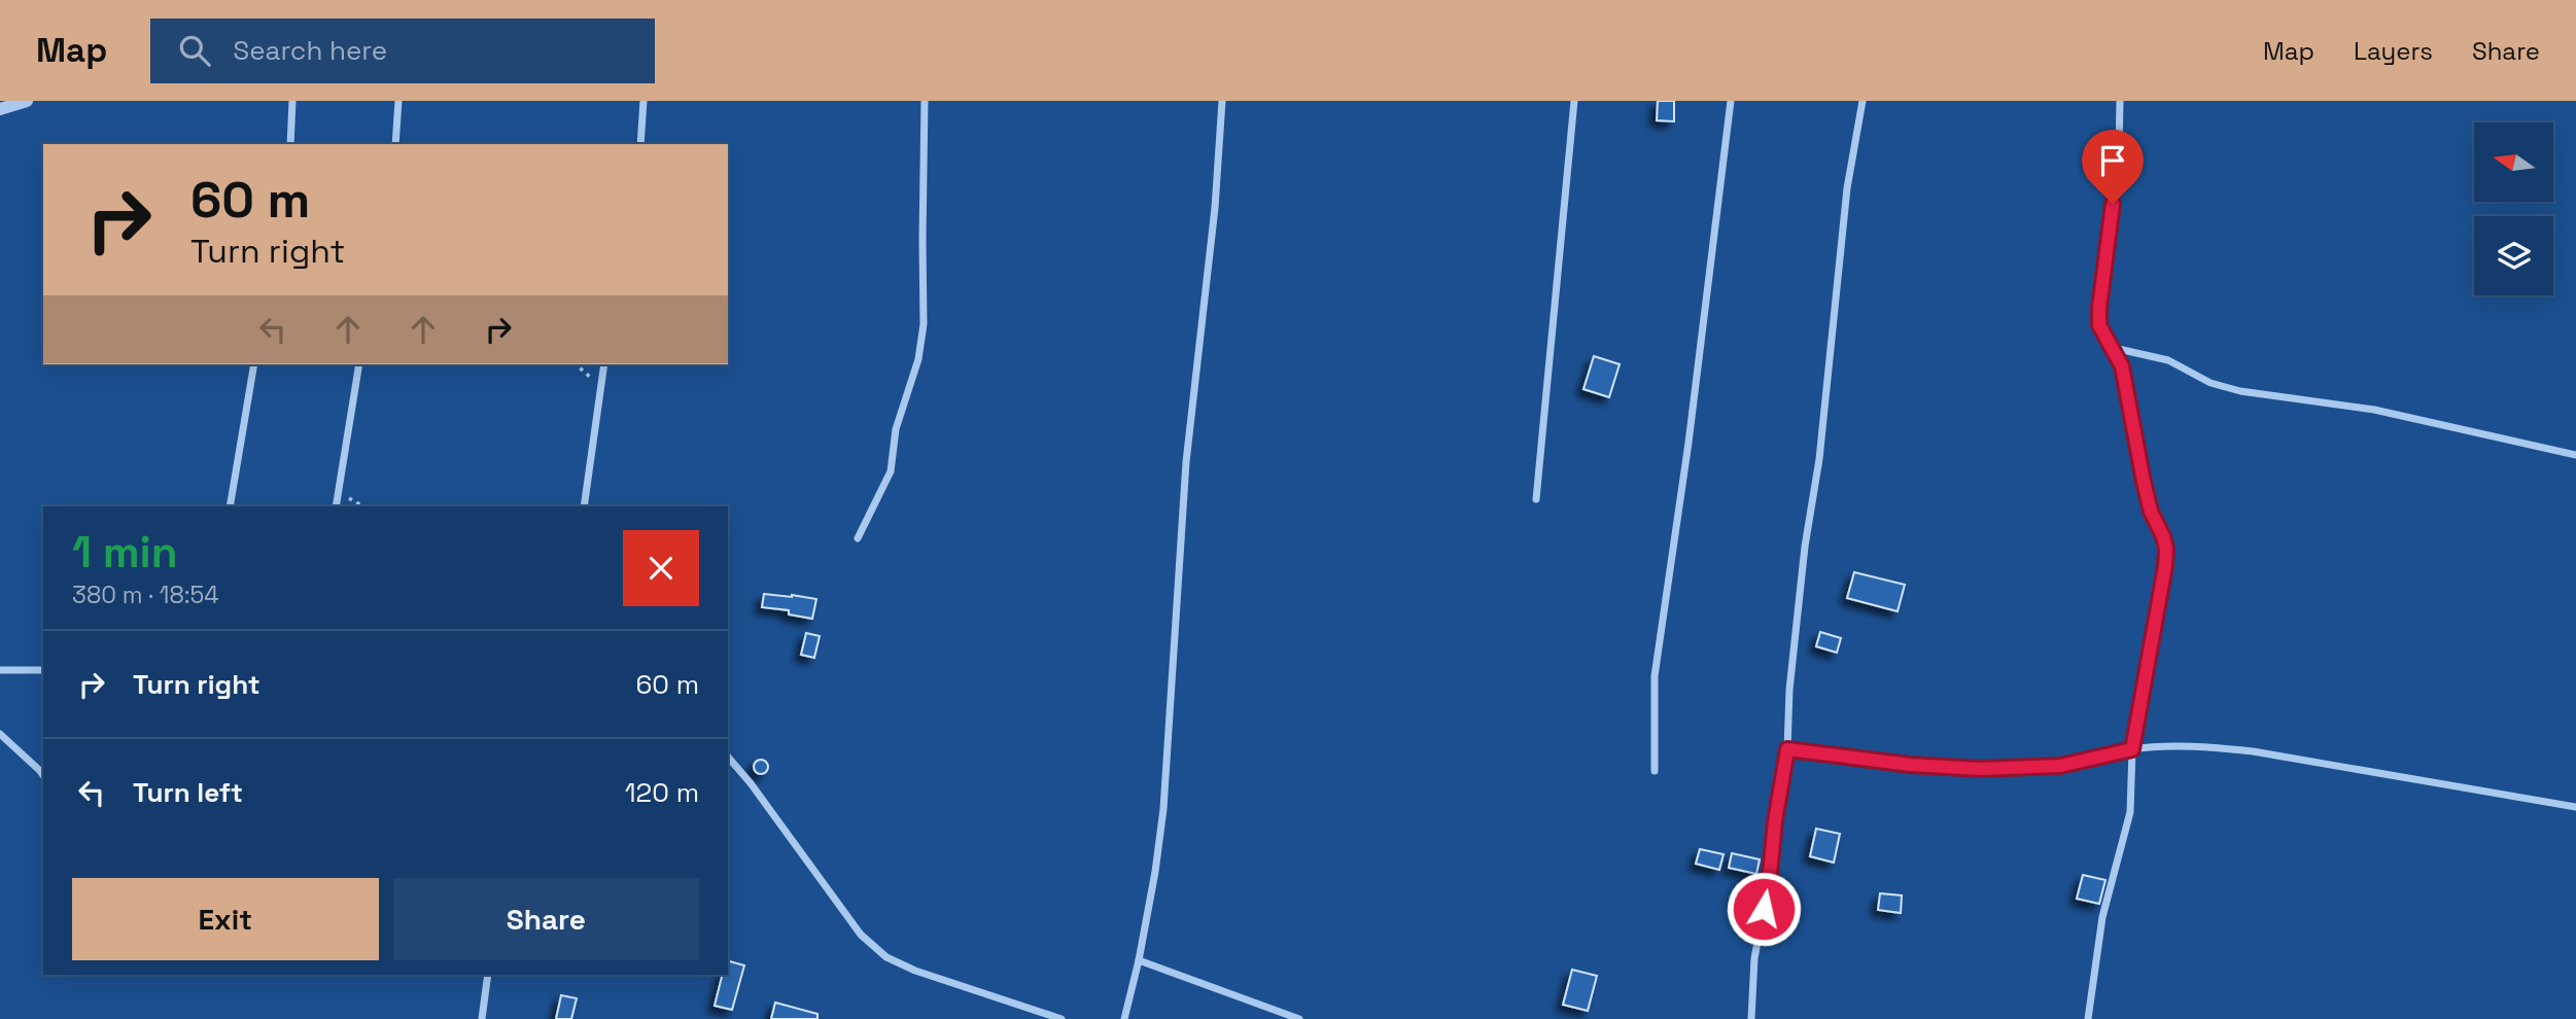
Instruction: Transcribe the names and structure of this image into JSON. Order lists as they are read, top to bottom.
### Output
{
  "north": "left",
  "page": {
    "header": "Map",
    "search": "Search here",
    "nav": ["Map", "Layers", "Share"],
    "turn": ["60 m", "Turn right"],
    "heading": ["1 min", "380 m · 18:54"],
    "list": [
      {
        "name": "Turn right",
        "value": "60 m"
      },
      {
        "name": "Turn left",
        "value": "120 m"
      }
    ],
    "buttons": ["Exit", "Share"]
  }
}
